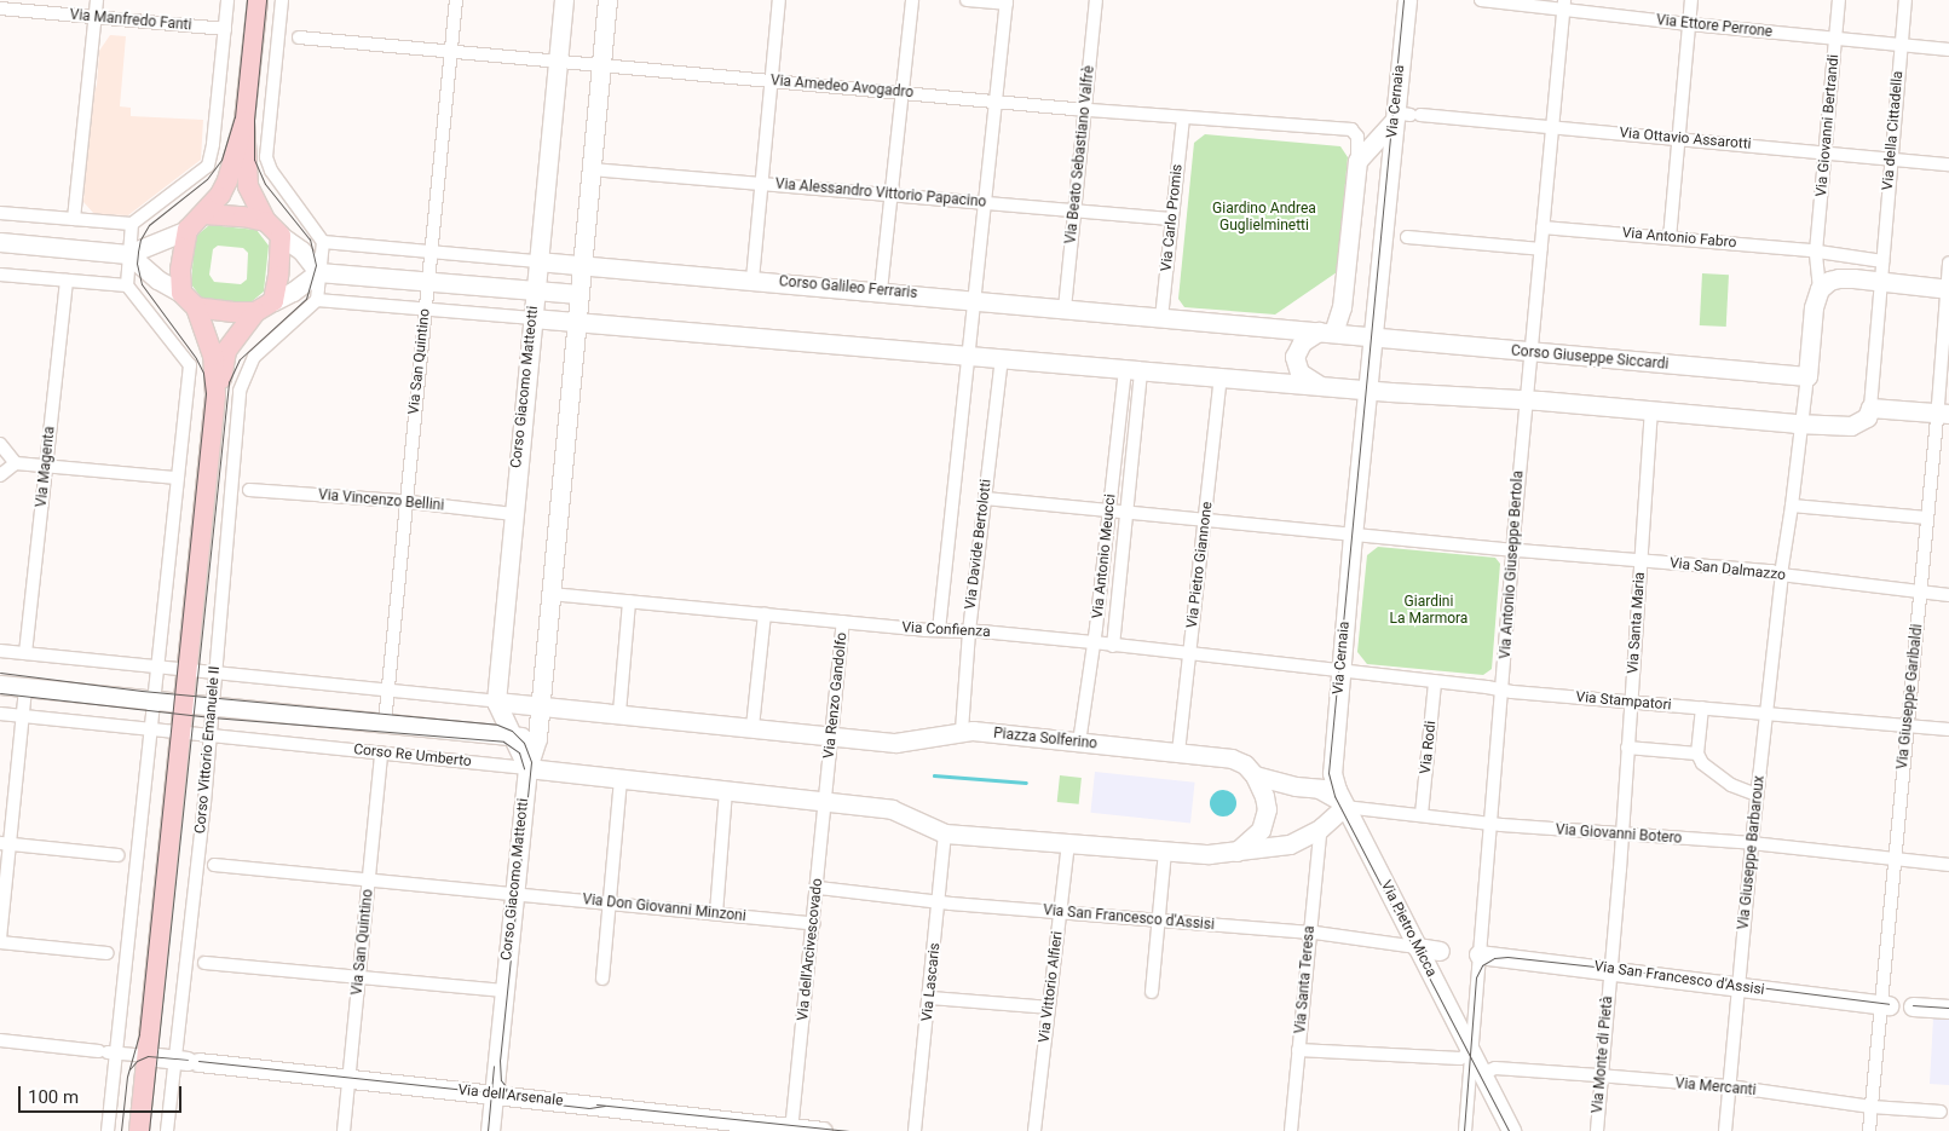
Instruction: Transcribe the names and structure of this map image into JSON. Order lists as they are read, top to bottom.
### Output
{
  "streets": {
    "main road": ["Corso Vittorio Emanuele II"],
    "street": [
      "Via Manfredo Fanti",
      "Via Ettore Perrone",
      "Via Amedeo Avogadro",
      "Via Cernaia",
      "Via Giovanni Bertrandi",
      "Via della Cittadella",
      "Via Ottavio Assarotti",
      "Via Beato Sebastiano Valfrè",
      "Via Alessandro Vittorio Papacino",
      "Via Carlo Promis",
      "Via Antonio Fabro",
      "Corso Galileo Ferraris",
      "Corso Giuseppe Siccardi",
      "Via San Quintino",
      "Corso Giacomo Matteotti",
      "Via Magenta",
      "Via Vincenzo Bellini",
      "Via Davide Bertolotti",
      "Via Antonio Meucci",
      "Via Pietro Giannone",
      "Via Antonio Giuseppe Bertola",
      "Via San Dalmazzo",
      "Via Santa Maria",
      "Via Confienza",
      "Via Renzo Gandolfo",
      "Via Giuseppe Garibaldi",
      "Via Stampatori",
      "Piazza Solferino",
      "Via Rodi",
      "Corso Re Umberto",
      "Via Giovanni Botero",
      "Via Giuseppe Barbaroux",
      "Via Don Giovanni Minzoni",
      "Via San Francesco d'Assisi",
      "Via Pietro Micca",
      "Via dell'Arcivescovado",
      "Via Santa Teresa",
      "Via Lascaris",
      "Via Vittorio Alfieri",
      "Via Monte di Pietà",
      "Via Mercanti",
      "Via dell'Arsenale"
    ]
  },
  "crossings": [
    ["Via Ettore Perrone", "Via Giovanni Bertrandi"],
    ["Via Ettore Perrone", "Via della Cittadella"],
    ["Via Ettore Perrone", "Via Antonio Giuseppe Bertola"],
    ["Via Amedeo Avogadro", "Via Beato Sebastiano Valfrè"],
    ["Via Amedeo Avogadro", "Via Carlo Promis"],
    ["Via Amedeo Avogadro", "Via San Quintino"],
    ["Via Amedeo Avogadro", "Corso Giacomo Matteotti"],
    ["Via Amedeo Avogadro", "Via Davide Bertolotti"],
    ["Via Cernaia", "Via Ottavio Assarotti"],
    ["Via Cernaia", "Corso Galileo Ferraris"],
    ["Via Cernaia", "Corso Giuseppe Siccardi"],
    ["Via Cernaia", "Via San Dalmazzo"],
    ["Via Cernaia", "Via Confienza"],
    ["Via Cernaia", "Via Stampatori"],
    ["Via Cernaia", "Piazza Solferino"],
    ["Via Cernaia", "Via Giovanni Botero"],
    ["Via Cernaia", "Via Pietro Micca"],
    ["Via Giovanni Bertrandi", "Via Ottavio Assarotti"],
    ["Via Giovanni Bertrandi", "Via Antonio Fabro"],
    ["Via della Cittadella", "Via Ottavio Assarotti"],
    ["Via della Cittadella", "Via Antonio Fabro"],
    ["Via Ottavio Assarotti", "Via Antonio Giuseppe Bertola"],
    ["Via Beato Sebastiano Valfrè", "Via Alessandro Vittorio Papacino"],
    ["Via Beato Sebastiano Valfrè", "Corso Galileo Ferraris"],
    ["Via Alessandro Vittorio Papacino", "Via Carlo Promis"],
    ["Via Alessandro Vittorio Papacino", "Corso Giacomo Matteotti"],
    ["Via Alessandro Vittorio Papacino", "Via Davide Bertolotti"],
    ["Via Carlo Promis", "Corso Galileo Ferraris"],
    ["Via Antonio Fabro", "Via Antonio Giuseppe Bertola"],
    ["Corso Galileo Ferraris", "Corso Giuseppe Siccardi"],
    ["Corso Galileo Ferraris", "Via San Quintino"],
    ["Corso Galileo Ferraris", "Corso Giacomo Matteotti"],
    ["Corso Galileo Ferraris", "Via Davide Bertolotti"],
    ["Corso Giuseppe Siccardi", "Via Antonio Giuseppe Bertola"],
    ["Corso Giuseppe Siccardi", "Via Giuseppe Barbaroux"],
    ["Via San Quintino", "Via Vincenzo Bellini"],
    ["Via San Quintino", "Corso Re Umberto"],
    ["Via San Quintino", "Via Don Giovanni Minzoni"],
    ["Via San Quintino", "Via dell'Arsenale"],
    ["Corso Giacomo Matteotti", "Via Vincenzo Bellini"],
    ["Corso Giacomo Matteotti", "Via Confienza"],
    ["Corso Giacomo Matteotti", "Corso Re Umberto"],
    ["Corso Giacomo Matteotti", "Via Don Giovanni Minzoni"],
    ["Corso Giacomo Matteotti", "Via dell'Arsenale"],
    ["Via Vincenzo Bellini", "Corso Vittorio Emanuele II"],
    ["Via Davide Bertolotti", "Via San Dalmazzo"],
    ["Via Davide Bertolotti", "Via Confienza"],
    ["Via Davide Bertolotti", "Piazza Solferino"],
    ["Via Antonio Meucci", "Via San Dalmazzo"],
    ["Via Antonio Meucci", "Via Confienza"],
    ["Via Antonio Meucci", "Piazza Solferino"],
    ["Via Pietro Giannone", "Via San Dalmazzo"],
    ["Via Pietro Giannone", "Via Confienza"],
    ["Via Pietro Giannone", "Piazza Solferino"],
    ["Via Antonio Giuseppe Bertola", "Via San Dalmazzo"],
    ["Via Antonio Giuseppe Bertola", "Via Stampatori"],
    ["Via Antonio Giuseppe Bertola", "Via Giovanni Botero"],
    ["Via Antonio Giuseppe Bertola", "Via San Francesco d'Assisi"],
    ["Via Antonio Giuseppe Bertola", "Via Pietro Micca"],
    ["Via San Dalmazzo", "Via Santa Maria"],
    ["Via San Dalmazzo", "Via Giuseppe Garibaldi"],
    ["Via San Dalmazzo", "Via Giuseppe Barbaroux"],
    ["Via Santa Maria", "Via Stampatori"],
    ["Via Santa Maria", "Via Giovanni Botero"],
    ["Via Santa Maria", "Via Monte di Pietà"],
    ["Via Confienza", "Via Renzo Gandolfo"],
    ["Via Confienza", "Via Stampatori"],
    ["Via Renzo Gandolfo", "Piazza Solferino"],
    ["Via Renzo Gandolfo", "Via dell'Arcivescovado"],
    ["Via Giuseppe Garibaldi", "Via Stampatori"],
    ["Via Giuseppe Garibaldi", "Via Giovanni Botero"],
    ["Via Giuseppe Garibaldi", "Via San Francesco d'Assisi"],
    ["Via Giuseppe Garibaldi", "Via Mercanti"],
    ["Via Stampatori", "Via Rodi"],
    ["Via Stampatori", "Via Giuseppe Barbaroux"],
    ["Piazza Solferino", "Via Giovanni Botero"],
    ["Piazza Solferino", "Via Pietro Micca"],
    ["Via Rodi", "Via Giovanni Botero"],
    ["Corso Vittorio Emanuele II", "Corso Re Umberto"],
    ["Corso Vittorio Emanuele II", "Via Don Giovanni Minzoni"],
    ["Corso Vittorio Emanuele II", "Via dell'Arsenale"],
    ["Corso Re Umberto", "Via dell'Arcivescovado"],
    ["Via Giovanni Botero", "Via Giuseppe Barbaroux"],
    ["Via Giovanni Botero", "Via Pietro Micca"],
    ["Via Giovanni Botero", "Via Monte di Pietà"],
    ["Via Giuseppe Barbaroux", "Via San Francesco d'Assisi"],
    ["Via Giuseppe Barbaroux", "Via Mercanti"],
    ["Via Don Giovanni Minzoni", "Via dell'Arcivescovado"],
    ["Via San Francesco d'Assisi", "Via Pietro Micca"],
    ["Via San Francesco d'Assisi", "Via dell'Arcivescovado"],
    ["Via San Francesco d'Assisi", "Via Santa Teresa"],
    ["Via San Francesco d'Assisi", "Via Lascaris"],
    ["Via San Francesco d'Assisi", "Via Vittorio Alfieri"],
    ["Via San Francesco d'Assisi", "Via Monte di Pietà"],
    ["Via Pietro Micca", "Via Mercanti"],
    ["Via dell'Arcivescovado", "Via dell'Arsenale"],
    ["Via Monte di Pietà", "Via Mercanti"]
  ],
  "parks": ["Giardino Andrea Guglielminetti", "Giardini La Marmora"],
  "scale_bar": "100 m"
}
